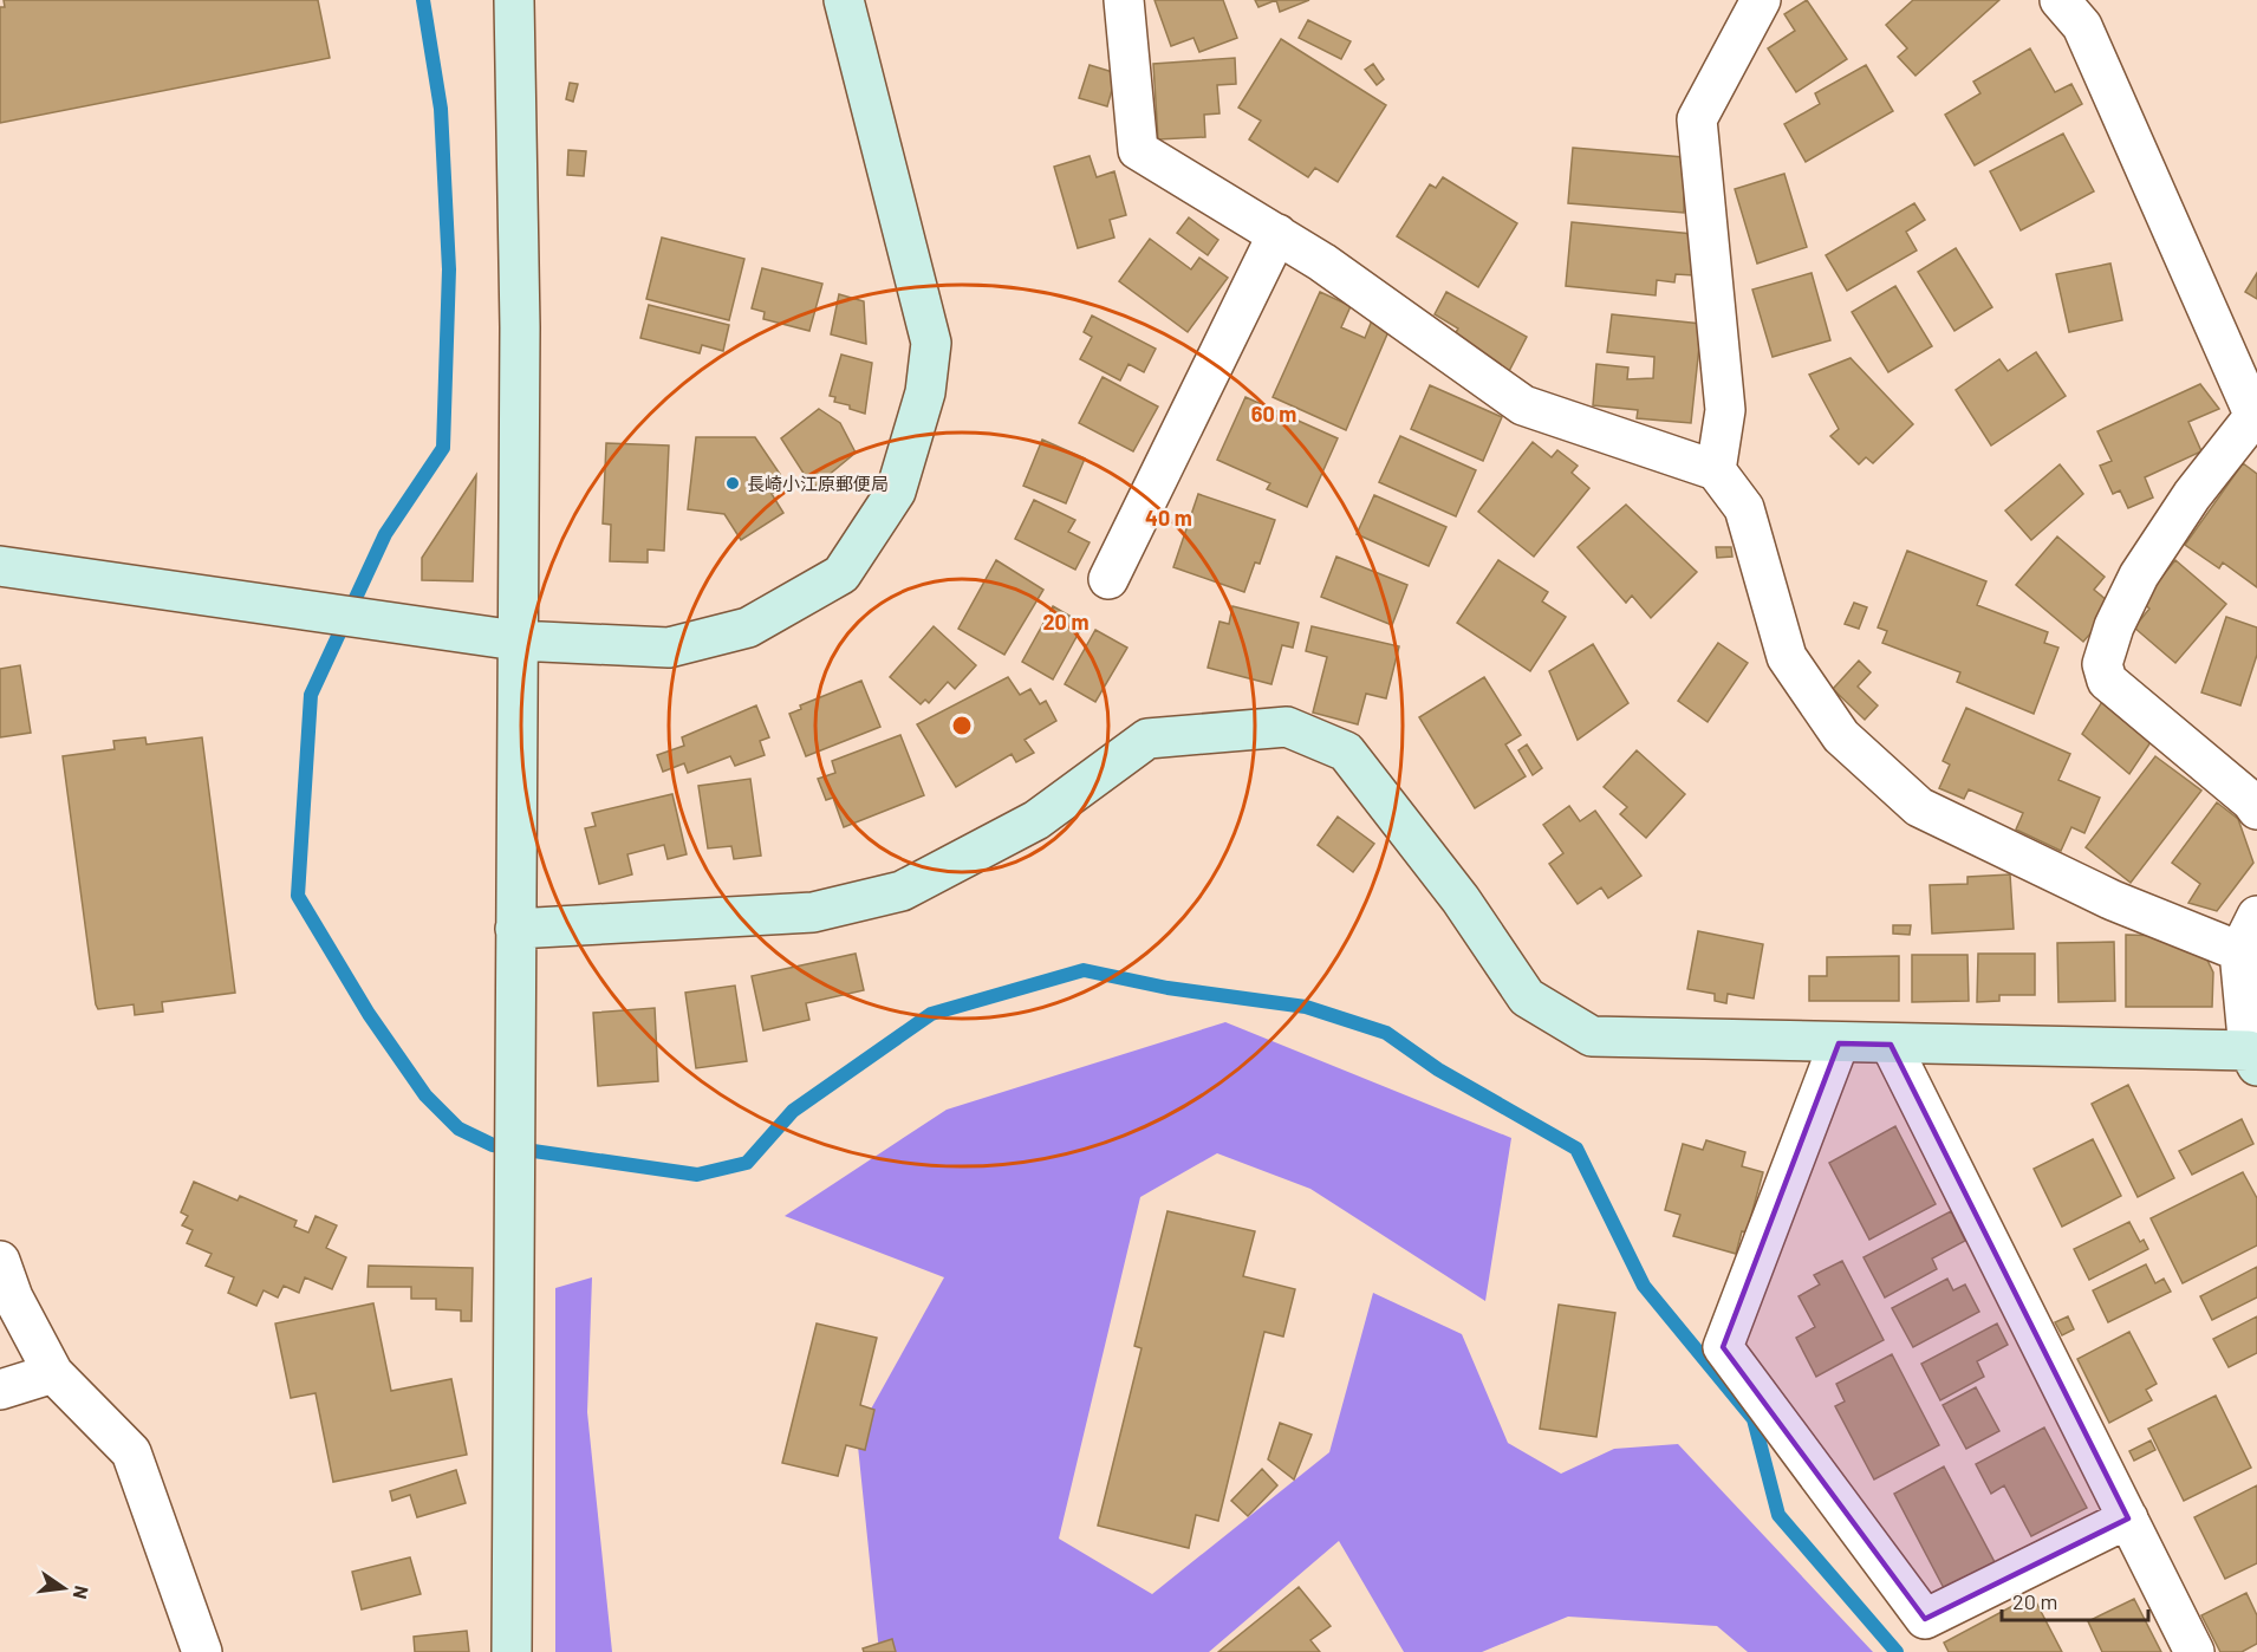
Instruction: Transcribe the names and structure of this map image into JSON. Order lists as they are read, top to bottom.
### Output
{
  "places": ["長崎小江原郵便局"],
  "scale_bar": "20 m",
  "north": "right",
  "rings": ["60 m", "40 m", "20 m"]
}
